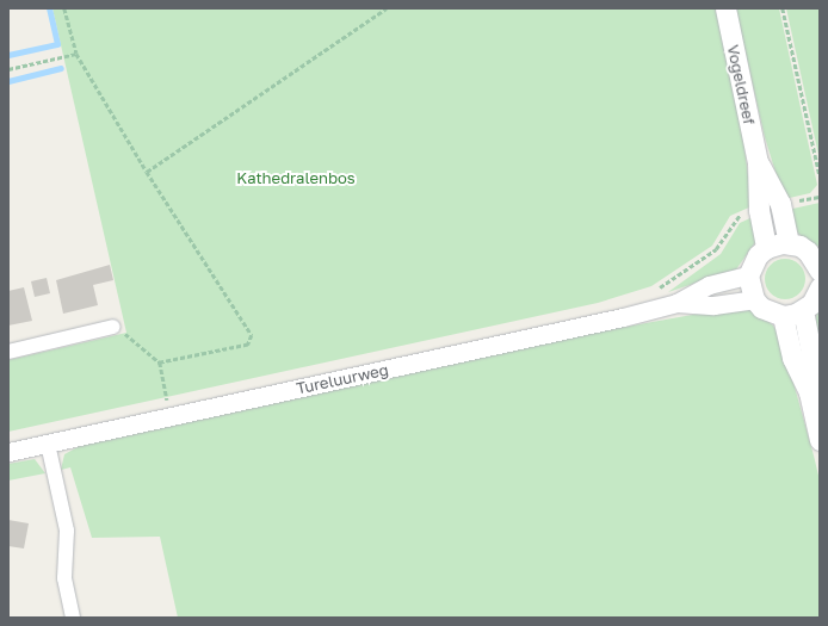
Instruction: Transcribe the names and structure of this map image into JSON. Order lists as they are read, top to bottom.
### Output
{
  "streets": {
    "main road": ["Vogeldreef"],
    "street": ["Tureluurweg"]
  },
  "parks": ["Kathedralenbos"]
}
